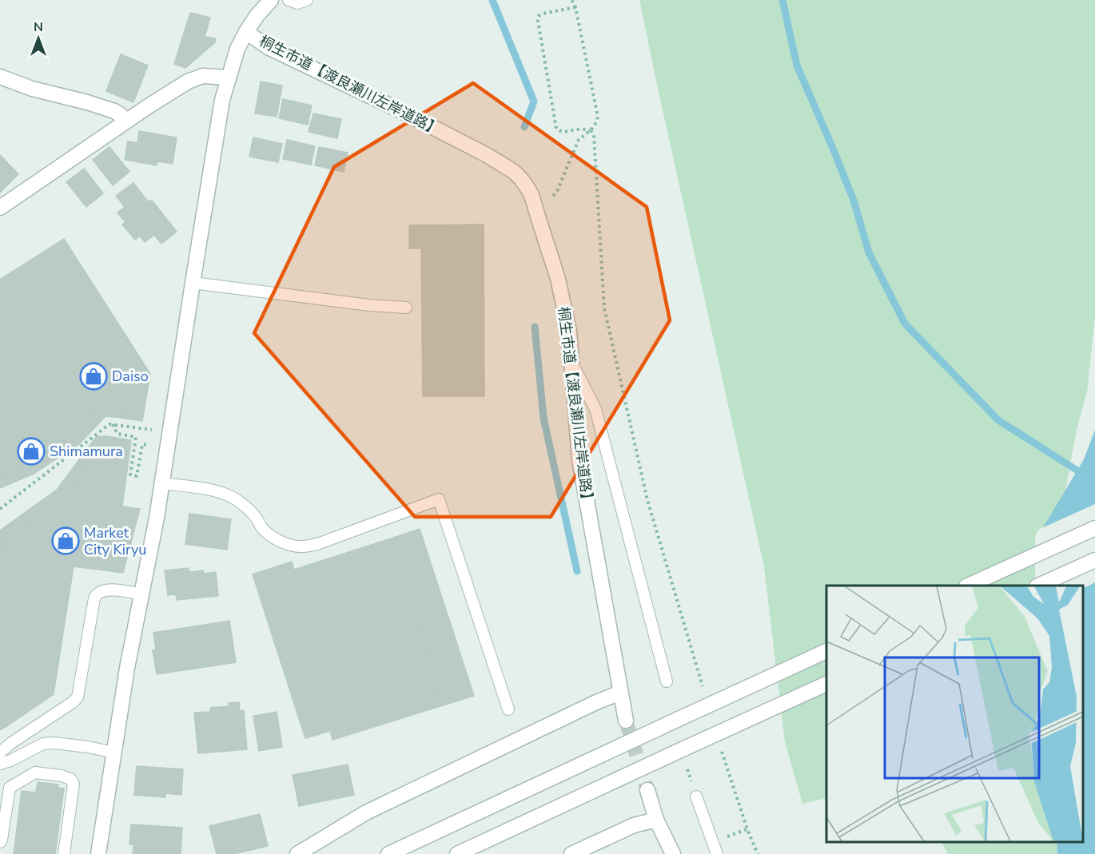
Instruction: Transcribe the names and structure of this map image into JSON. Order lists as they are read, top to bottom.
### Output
{
  "streets": {
    "street": ["桐生市道【渡良瀬川左岸道路】"]
  },
  "places": {
    "shop": ["Daiso", "Shimamura", "Market City Kiryu"]
  },
  "north": "top"
}
